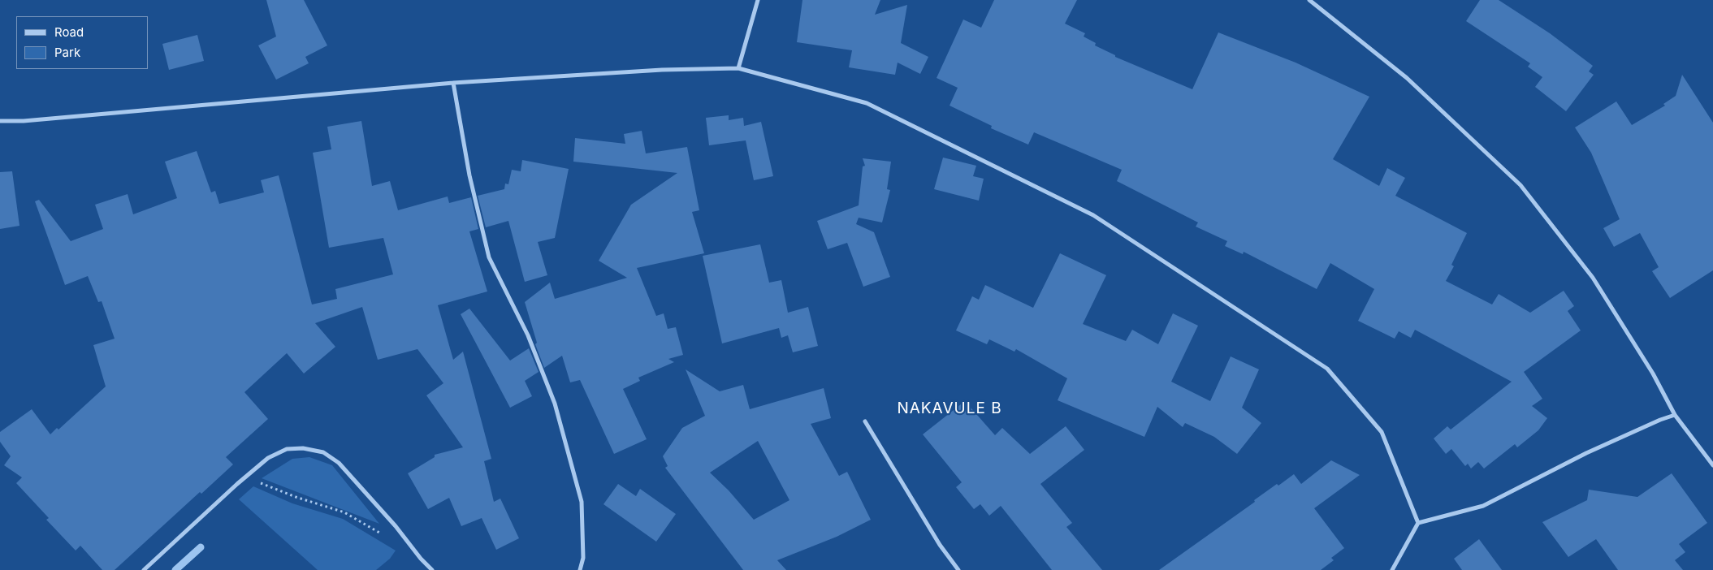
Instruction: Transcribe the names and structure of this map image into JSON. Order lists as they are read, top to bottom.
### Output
{
  "districts": ["NAKAVULE B"],
  "legend": ["Road", "Park"]
}
